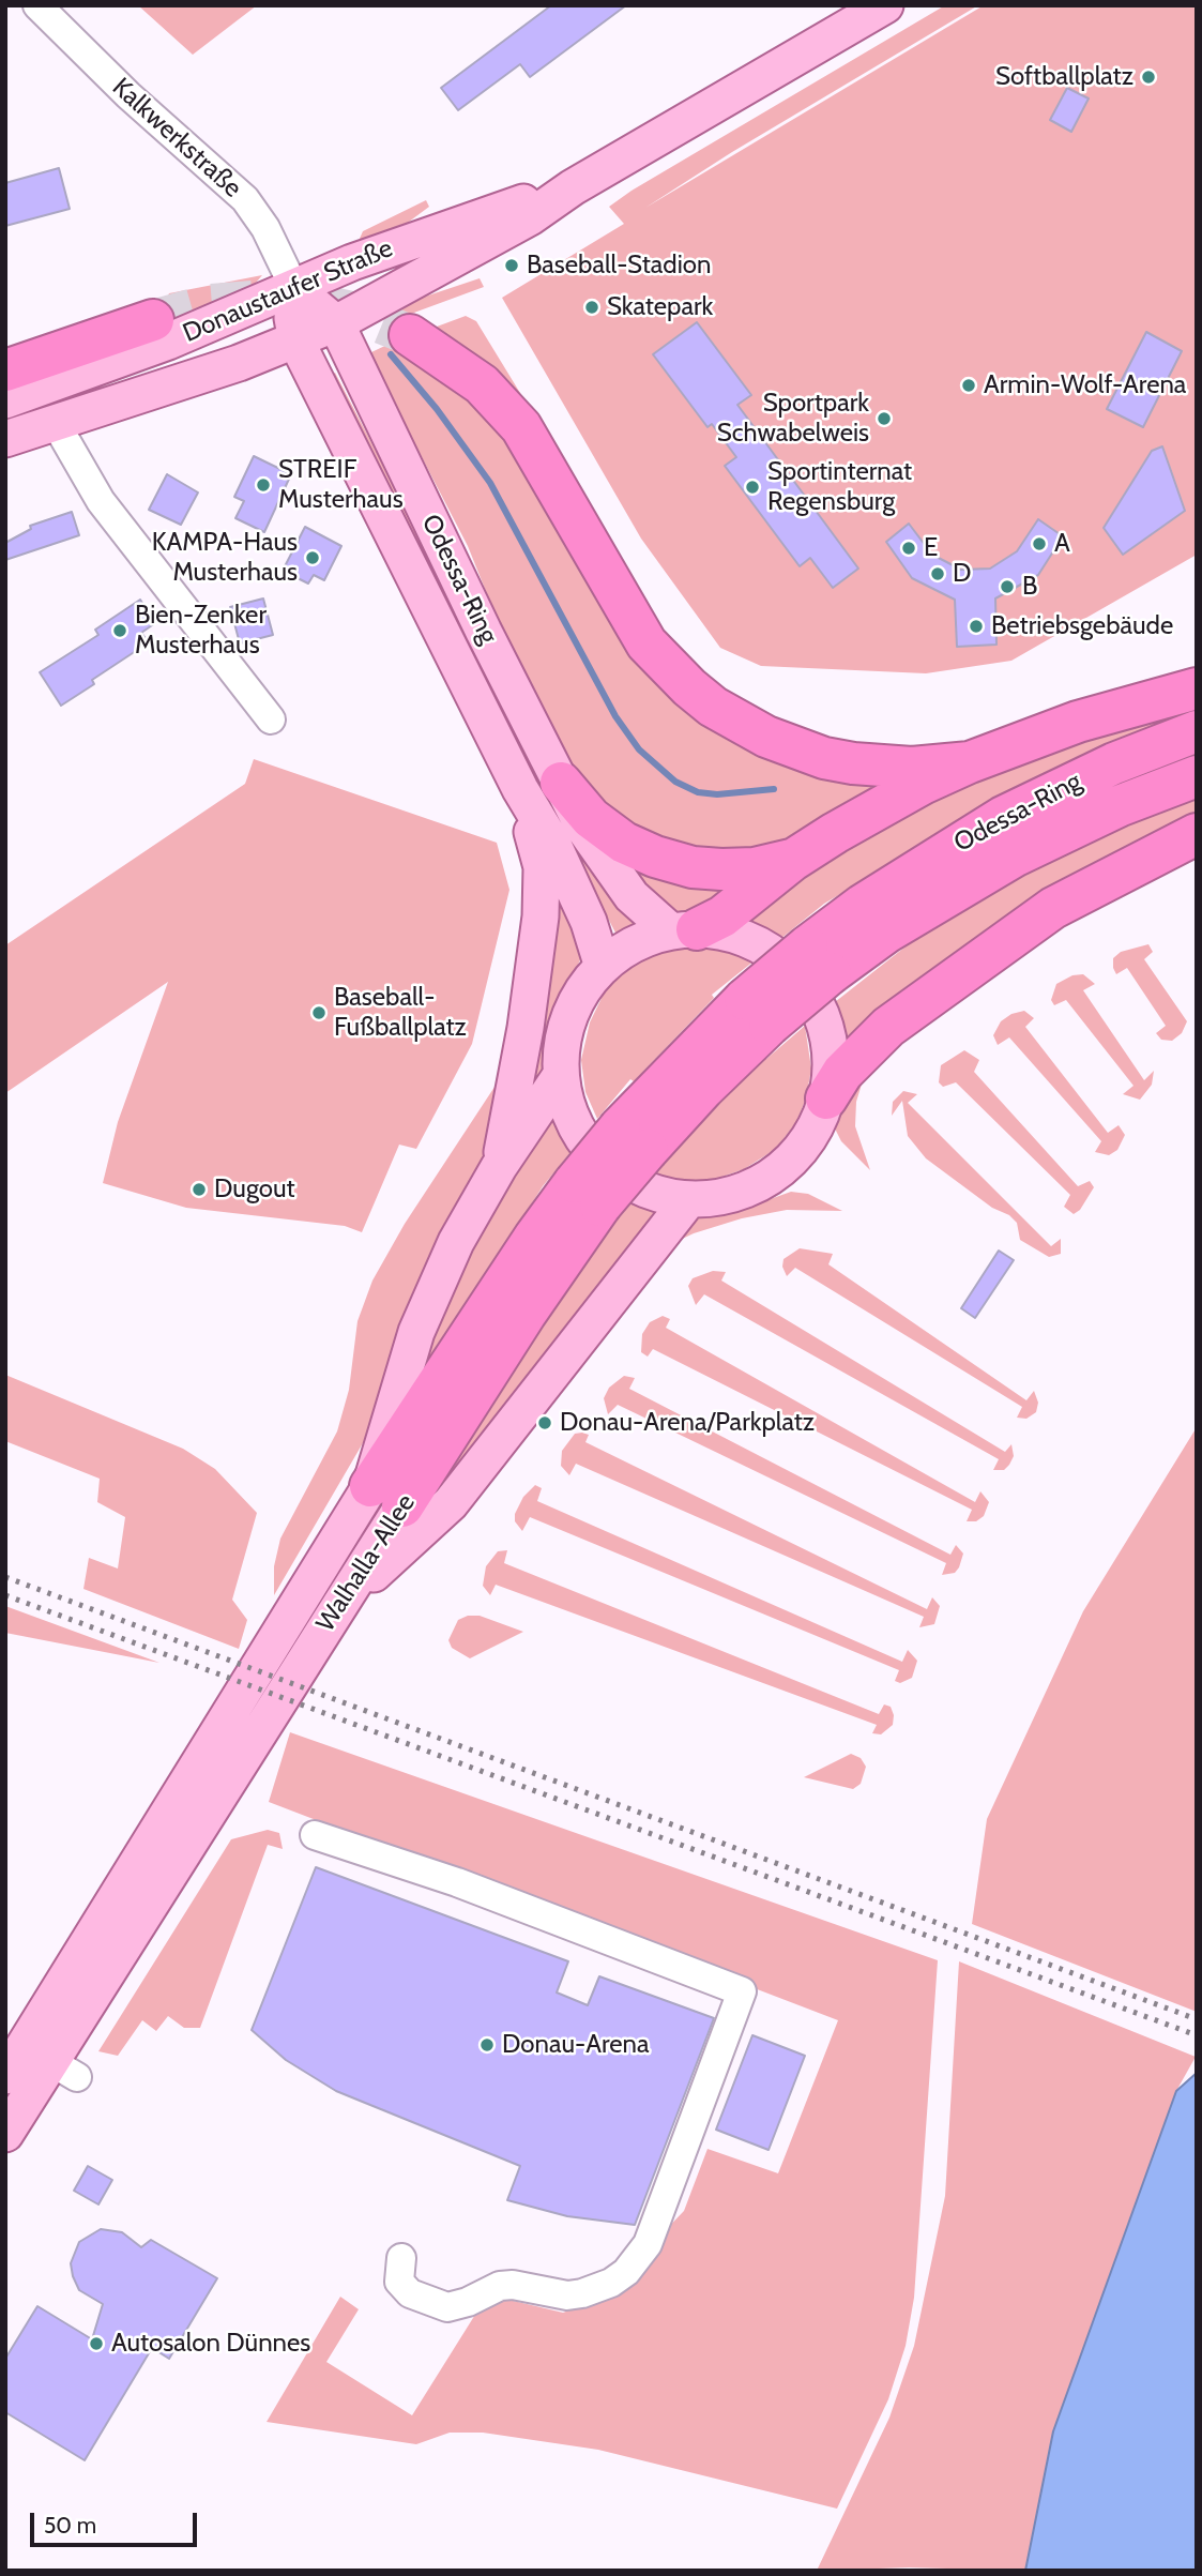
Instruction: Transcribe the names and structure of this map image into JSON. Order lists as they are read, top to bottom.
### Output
{
  "streets": {
    "highway": ["Odessa-Ring", "Walhalla-Allee"],
    "main road": ["Donaustaufer Straße"],
    "street": ["Kalkwerkstraße"]
  },
  "crossings": [
    ["Kalkwerkstraße", "Donaustaufer Straße"],
    ["Kalkwerkstraße", "Odessa-Ring"],
    ["Donaustaufer Straße", "Odessa-Ring"],
    ["Odessa-Ring", "Walhalla-Allee"]
  ],
  "places": [
    "Softballplatz",
    "Baseball-Stadion",
    "Skatepark",
    "Armin-Wolf-Arena",
    "Sportpark Schwabelweis",
    "STREIF Musterhaus",
    "Sportinternat Regensburg",
    "A",
    "E",
    "KAMPA-Haus Musterhaus",
    "D",
    "B",
    "Betriebsgebäude",
    "Bien-Zenker Musterhaus",
    "Baseball- Fußballplatz",
    "Dugout",
    "Donau-Arena/Parkplatz",
    "Donau-Arena",
    "Autosalon Dünnes"
  ],
  "scale_bar": "50 m"
}
